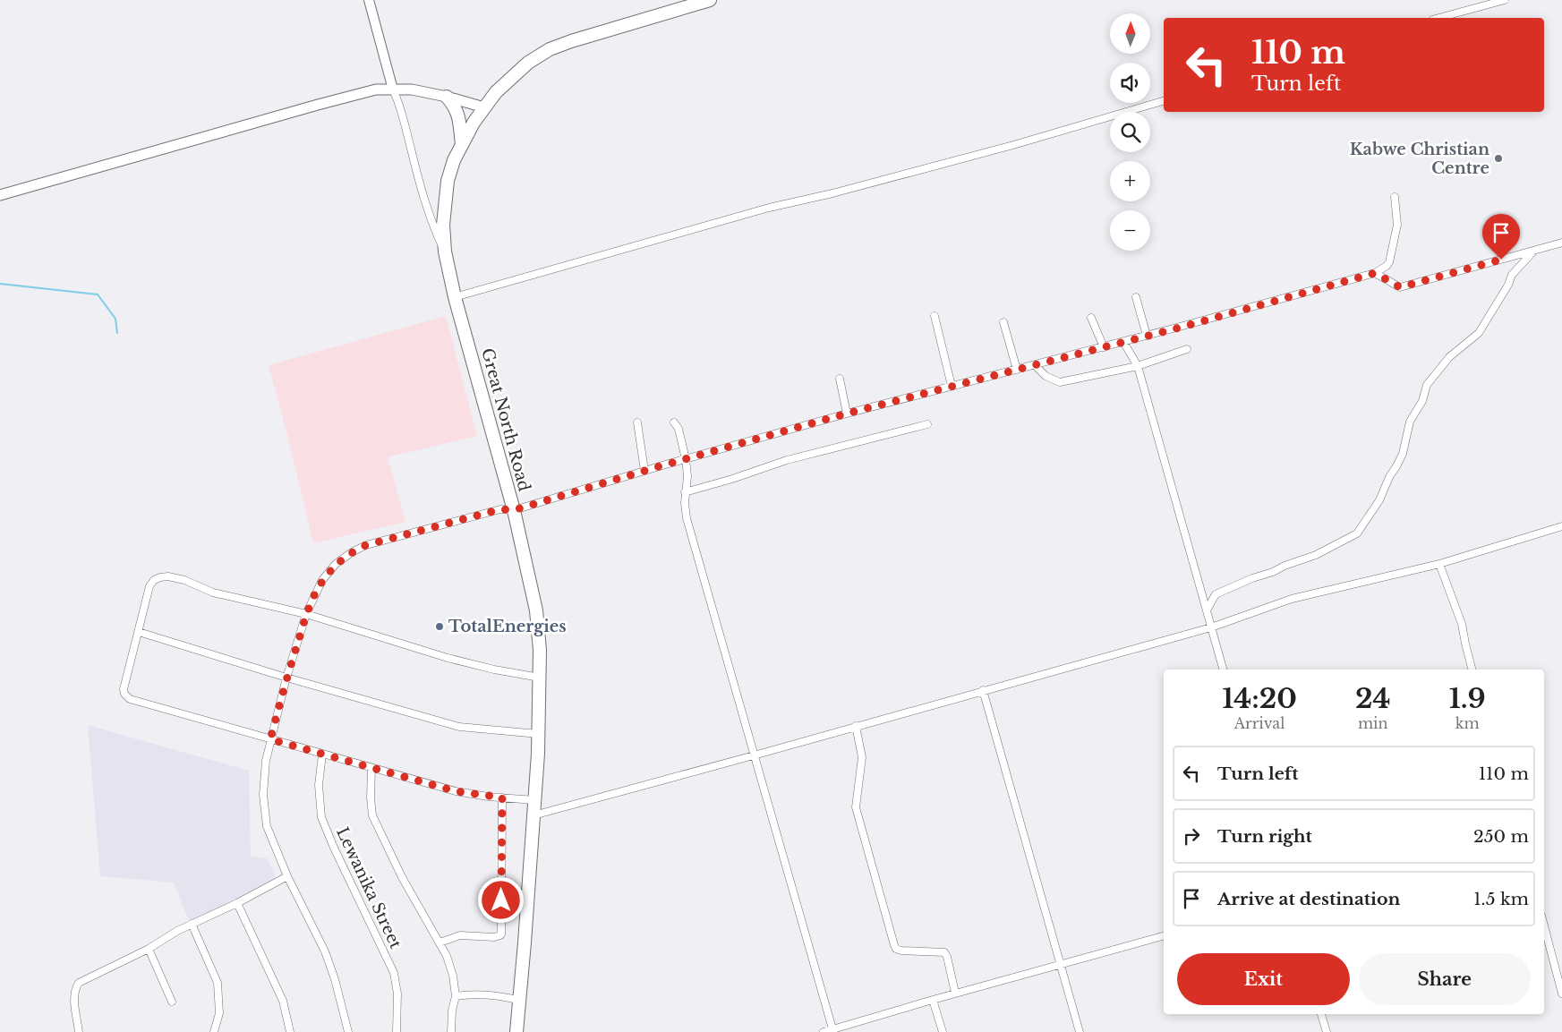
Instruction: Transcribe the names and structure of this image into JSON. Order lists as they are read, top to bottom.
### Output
{
  "streets": {
    "highway": ["Great North Road"],
    "street": ["Lewanika Street"]
  },
  "places": ["Kabwe Christian Centre", "TotalEnergies"],
  "north": "top",
  "page": {
    "map_buttons": ["+", "−"],
    "turn": ["110 m", "Turn left"],
    "eta": [
      "14:20",
      "Arrival",
      "24",
      "min",
      "1.9",
      "km"
    ],
    "list": [
      {
        "name": "Turn left",
        "value": "110 m"
      },
      {
        "name": "Turn right",
        "value": "250 m"
      },
      {
        "name": "Arrive at destination",
        "value": "1.5 km"
      }
    ],
    "buttons": ["Exit", "Share"]
  }
}
